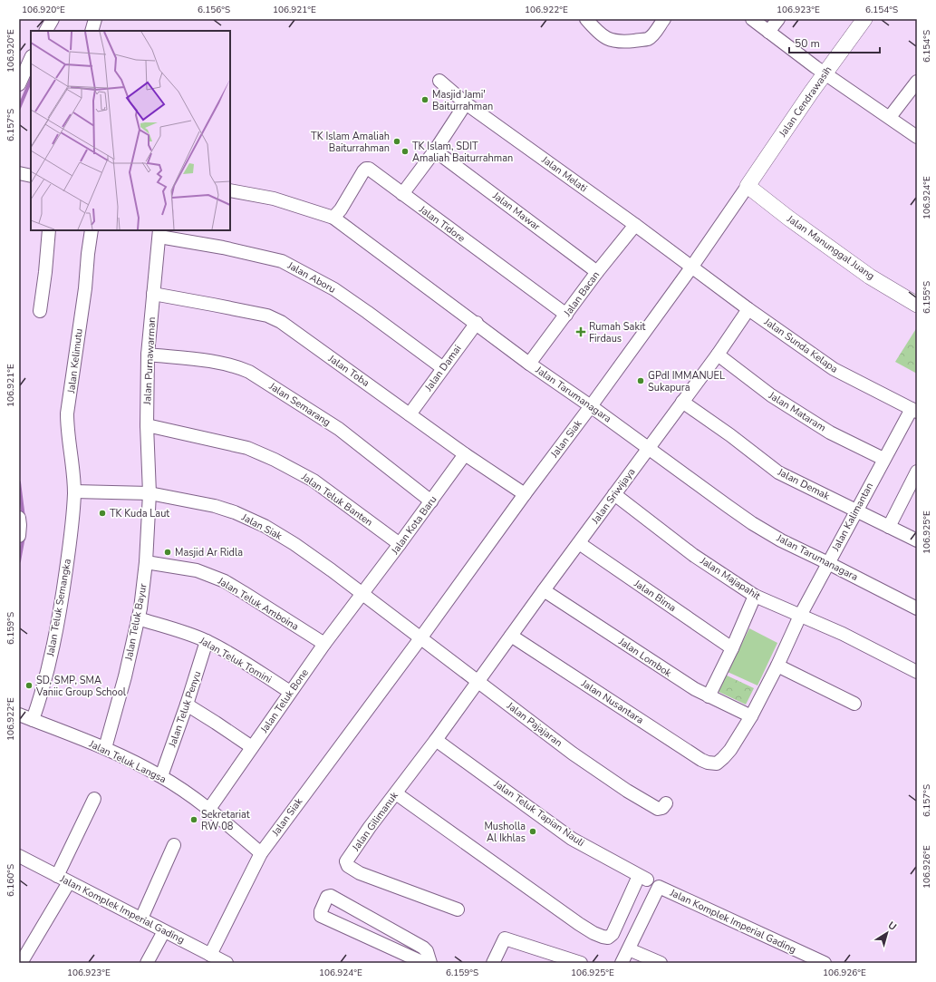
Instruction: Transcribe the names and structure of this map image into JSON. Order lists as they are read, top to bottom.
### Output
{
  "streets": {
    "street": [
      "Jalan Cendrawasih",
      "Jalan Melati",
      "Jalan Mawar",
      "Jalan Tidore",
      "Jalan Manunggal Juang",
      "Jalan Aboru",
      "Jalan Bacan",
      "Jalan Sunda Kelapa",
      "Jalan Kelimutu",
      "Jalan Purnawarman",
      "Jalan Damai",
      "Jalan Toba",
      "Jalan Tarumanagara",
      "Jalan Semarang",
      "Jalan Mataram",
      "Jalan Siak",
      "Jalan Demak",
      "Jalan Sriwijaya",
      "Jalan Teluk Banten",
      "Jalan Kalimantan",
      "Jalan Kota Baru",
      "Jalan Majapahit",
      "Jalan Bima",
      "Jalan Teluk Amboina",
      "Jalan Teluk Semangka",
      "Jalan Teluk Bayur",
      "Jalan Lombok",
      "Jalan Teluk Tomini",
      "Jalan Teluk Bone",
      "Jalan Nusantara",
      "Jalan Teluk Penyu",
      "Jalan Pajajaran",
      "Jalan Teluk Langsa",
      "Jalan Teluk Tapian Nauli",
      "Jalan Gilimanuk",
      "Jalan Komplek Imperial Gading"
    ]
  },
  "crossings": [
    ["Jalan Cendrawasih", "Jalan Manunggal Juang"],
    ["Jalan Cendrawasih", "Jalan Siak"],
    ["Jalan Melati", "Jalan Bacan"],
    ["Jalan Melati", "Jalan Sunda Kelapa"],
    ["Jalan Melati", "Jalan Siak"],
    ["Jalan Mawar", "Jalan Bacan"],
    ["Jalan Tidore", "Jalan Bacan"],
    ["Jalan Tidore", "Jalan Tarumanagara"],
    ["Jalan Manunggal Juang", "Jalan Siak"],
    ["Jalan Aboru", "Jalan Purnawarman"],
    ["Jalan Aboru", "Jalan Damai"],
    ["Jalan Bacan", "Jalan Tarumanagara"],
    ["Jalan Sunda Kelapa", "Jalan Siak"],
    ["Jalan Sunda Kelapa", "Jalan Sriwijaya"],
    ["Jalan Sunda Kelapa", "Jalan Kalimantan"],
    ["Jalan Kelimutu", "Jalan Siak"],
    ["Jalan Kelimutu", "Jalan Teluk Semangka"],
    ["Jalan Purnawarman", "Jalan Toba"],
    ["Jalan Purnawarman", "Jalan Semarang"],
    ["Jalan Purnawarman", "Jalan Siak"],
    ["Jalan Purnawarman", "Jalan Teluk Banten"],
    ["Jalan Purnawarman", "Jalan Teluk Bayur"],
    ["Jalan Damai", "Jalan Toba"],
    ["Jalan Damai", "Jalan Tarumanagara"],
    ["Jalan Toba", "Jalan Siak"],
    ["Jalan Toba", "Jalan Kota Baru"],
    ["Jalan Tarumanagara", "Jalan Siak"],
    ["Jalan Tarumanagara", "Jalan Sriwijaya"],
    ["Jalan Tarumanagara", "Jalan Kalimantan"],
    ["Jalan Semarang", "Jalan Kota Baru"],
    ["Jalan Mataram", "Jalan Sriwijaya"],
    ["Jalan Mataram", "Jalan Kalimantan"],
    ["Jalan Siak", "Jalan Kota Baru"],
    ["Jalan Siak", "Jalan Teluk Semangka"],
    ["Jalan Siak", "Jalan Teluk Bayur"],
    ["Jalan Siak", "Jalan Teluk Bone"],
    ["Jalan Siak", "Jalan Pajajaran"],
    ["Jalan Siak", "Jalan Teluk Langsa"],
    ["Jalan Siak", "Jalan Komplek Imperial Gading"],
    ["Jalan Demak", "Jalan Sriwijaya"],
    ["Jalan Demak", "Jalan Kalimantan"],
    ["Jalan Sriwijaya", "Jalan Majapahit"],
    ["Jalan Sriwijaya", "Jalan Bima"],
    ["Jalan Sriwijaya", "Jalan Lombok"],
    ["Jalan Sriwijaya", "Jalan Nusantara"],
    ["Jalan Sriwijaya", "Jalan Pajajaran"],
    ["Jalan Sriwijaya", "Jalan Gilimanuk"],
    ["Jalan Teluk Banten", "Jalan Kota Baru"],
    ["Jalan Kalimantan", "Jalan Majapahit"],
    ["Jalan Kalimantan", "Jalan Lombok"],
    ["Jalan Kalimantan", "Jalan Nusantara"],
    ["Jalan Kota Baru", "Jalan Teluk Bone"],
    ["Jalan Teluk Amboina", "Jalan Teluk Bayur"],
    ["Jalan Teluk Amboina", "Jalan Teluk Bone"],
    ["Jalan Teluk Semangka", "Jalan Teluk Langsa"],
    ["Jalan Teluk Bayur", "Jalan Teluk Tomini"],
    ["Jalan Teluk Bayur", "Jalan Teluk Langsa"],
    ["Jalan Teluk Tomini", "Jalan Teluk Bone"],
    ["Jalan Teluk Tomini", "Jalan Teluk Penyu"],
    ["Jalan Teluk Bone", "Jalan Teluk Langsa"],
    ["Jalan Teluk Penyu", "Jalan Teluk Langsa"],
    ["Jalan Pajajaran", "Jalan Gilimanuk"],
    ["Jalan Teluk Tapian Nauli", "Jalan Gilimanuk"]
  ],
  "places": {
    "other": [
      "Masjid Jami' Baiturrahman",
      "TK Islam Amaliah Baiturrahman",
      "TK Islam, SDIT Amaliah Baiturrahman",
      "GPdI IMMANUEL Sukapura",
      "TK Kuda Laut",
      "Masjid Ar Ridla",
      "SD, SMP, SMA Vaniic Group School",
      "Sekretariat RW 08",
      "Musholla Al Ikhlas"
    ],
    "health": ["Rumah Sakit Firdaus"]
  },
  "scale_bar": "50 m",
  "north": "top right",
  "coordinates": [
    "106.920°E",
    "6.156°S",
    "106.921°E",
    "106.922°E",
    "106.923°E",
    "6.154°S",
    "6.157°S",
    "106.924°E",
    "6.155°S",
    "106.925°E",
    "6.159°S",
    "106.926°E",
    "6.160°S"
  ]
}
